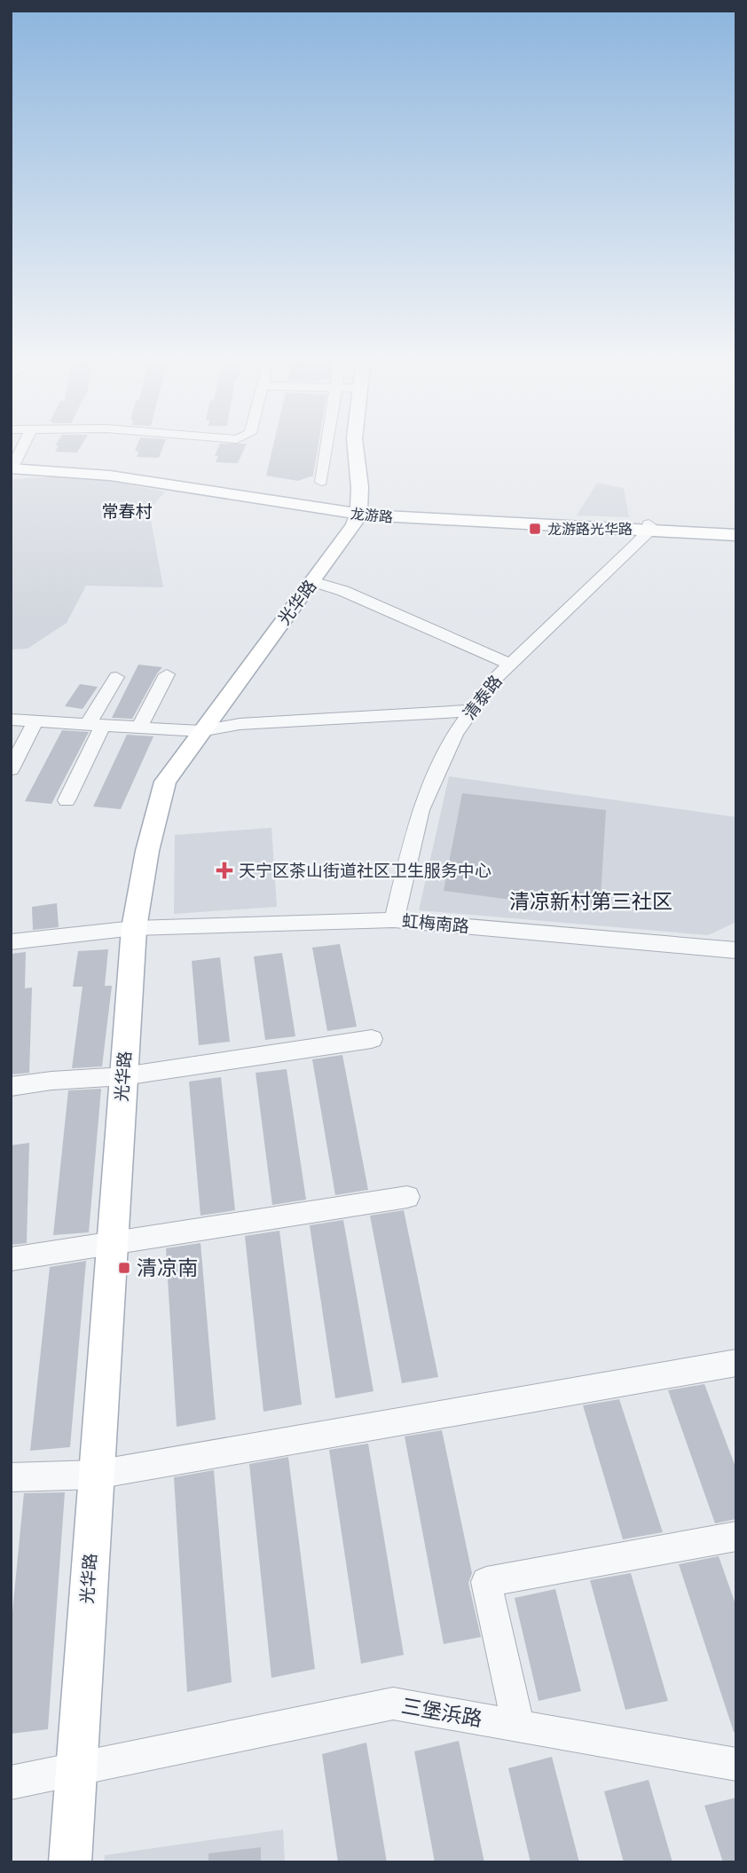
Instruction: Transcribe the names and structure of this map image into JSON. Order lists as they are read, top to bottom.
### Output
{
  "streets": {
    "main road": ["龙游路", "光华路"],
    "street": ["清泰路", "虹梅南路", "三堡浜路"]
  },
  "crossings": [
    ["龙游路", "光华路"],
    ["龙游路", "清泰路"],
    ["光华路", "虹梅南路"],
    ["光华路", "三堡浜路"],
    ["清泰路", "虹梅南路"]
  ],
  "districts": ["常春村", "清凉新村第三社区"],
  "places": {
    "transit": ["龙游路光华路", "清凉南"],
    "health": ["天宁区茶山街道社区卫生服务中心"]
  }
}
